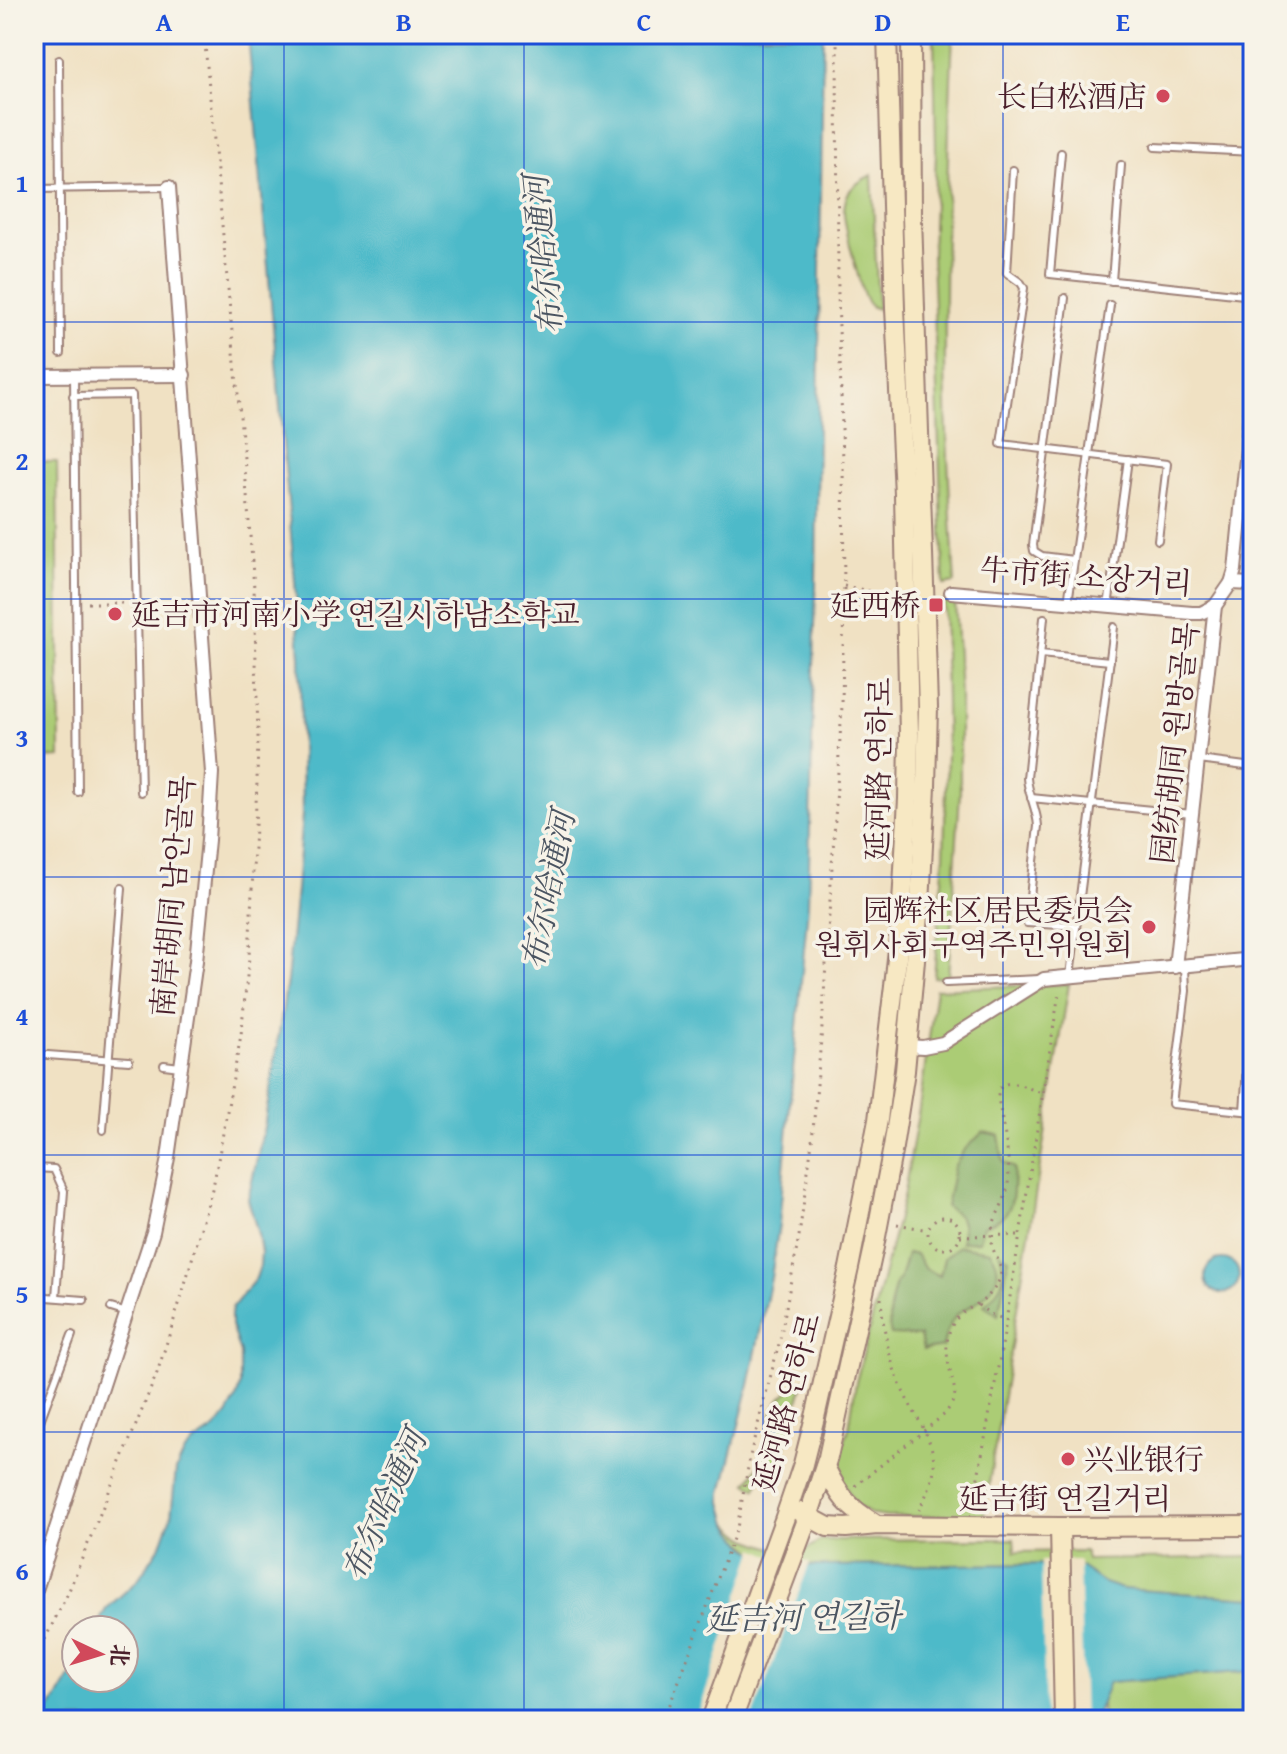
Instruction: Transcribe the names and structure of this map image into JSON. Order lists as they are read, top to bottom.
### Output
{
  "streets": {
    "main road": ["延河路 연하로", "延吉街 연길거리"],
    "street": ["牛市街 소장거리", "园纺胡同 원방골목", "南岸胡同 남안골목"]
  },
  "crossings": [
    ["牛市街 소장거리", "园纺胡同 원방골목"],
    ["延河路 연하로", "延吉街 연길거리"]
  ],
  "water": ["布尔哈通河", "延吉河 연길하"],
  "places": {
    "other": [
      "长白松酒店",
      "延吉市河南小学 연길시하남소학교",
      "园辉社区居民委员会 원휘사회구역주민위원회",
      "兴业银行"
    ],
    "transit": ["延西桥"]
  },
  "north": "right",
  "grid": {
    "columns": [
      "A",
      "B",
      "C",
      "D",
      "E"
    ],
    "rows": [
      "1",
      "2",
      "3",
      "4",
      "5",
      "6"
    ]
  }
}
